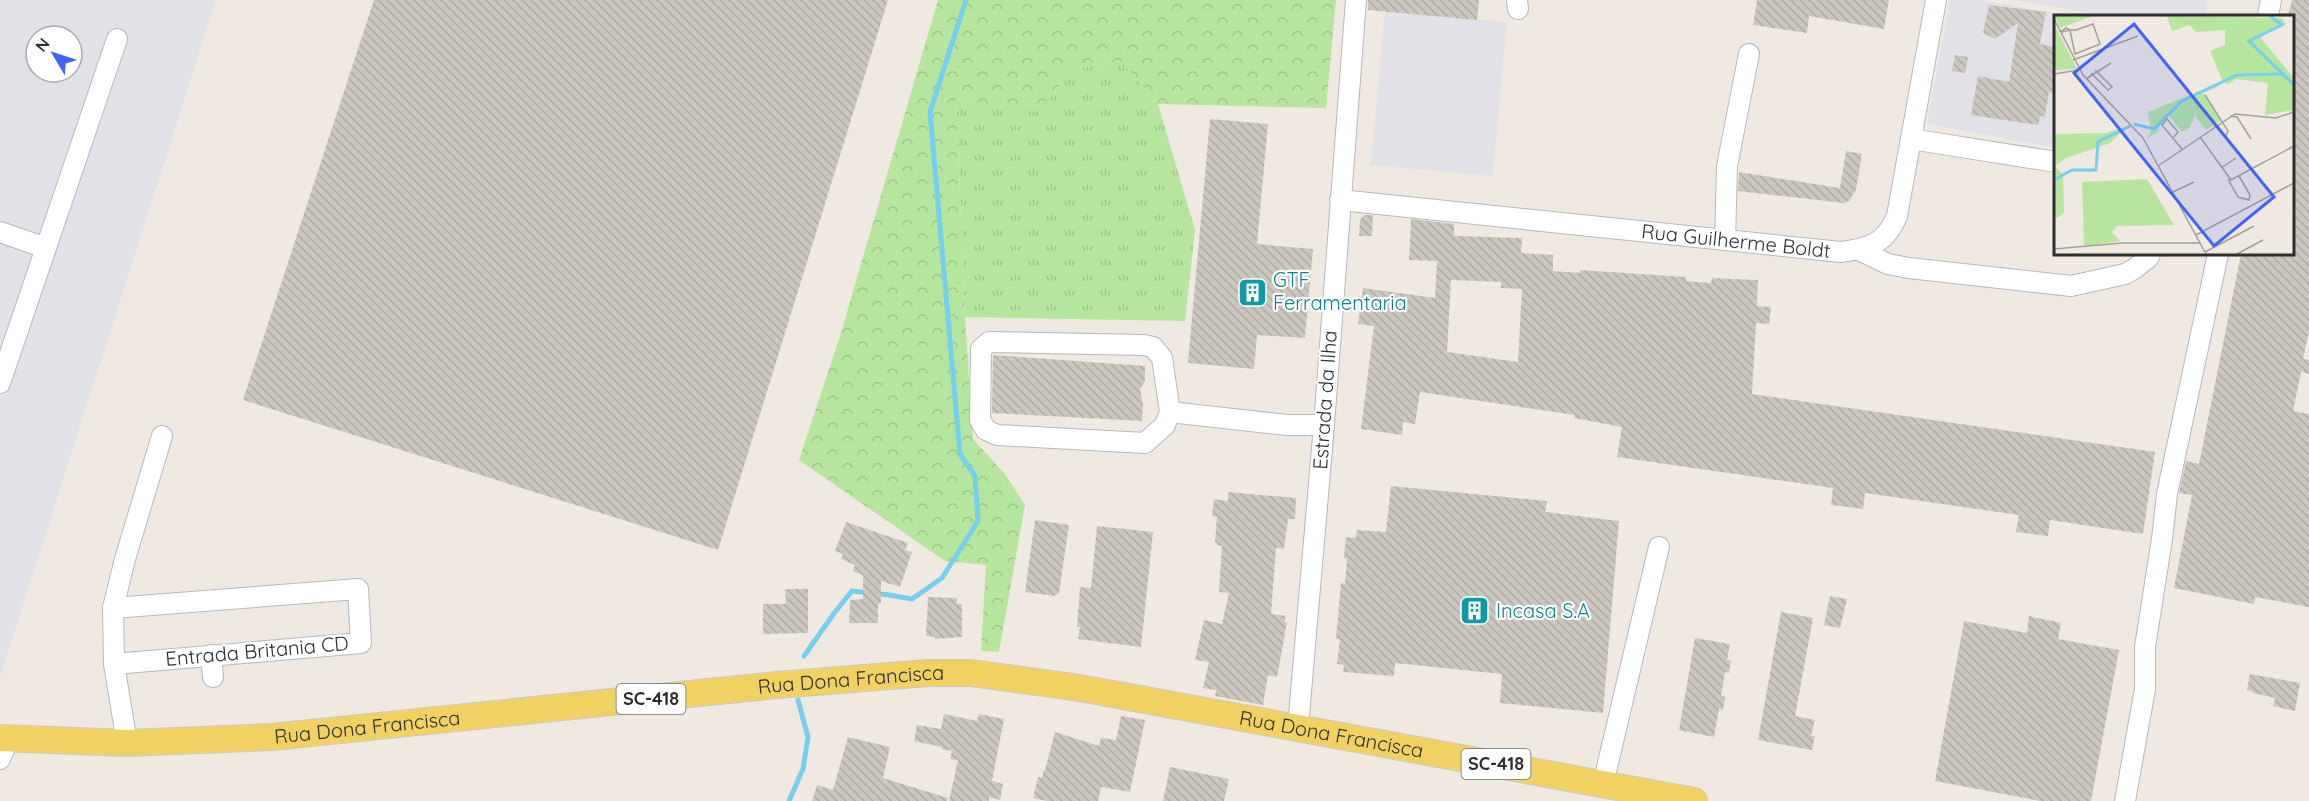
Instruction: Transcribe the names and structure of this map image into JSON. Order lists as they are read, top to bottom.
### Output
{
  "streets": {
    "main road": ["Rua Dona Francisca", "SC-418"],
    "street": ["Rua Guilherme Boldt", "Estrada da Ilha", "Entrada Britania CD"]
  },
  "crossings": [
    ["Rua Guilherme Boldt", "Estrada da Ilha"],
    ["Estrada da Ilha", "Rua Dona Francisca"]
  ],
  "places": {
    "building": ["GTF Ferramentaria", "Incasa S.A"]
  },
  "north": "top left"
}
